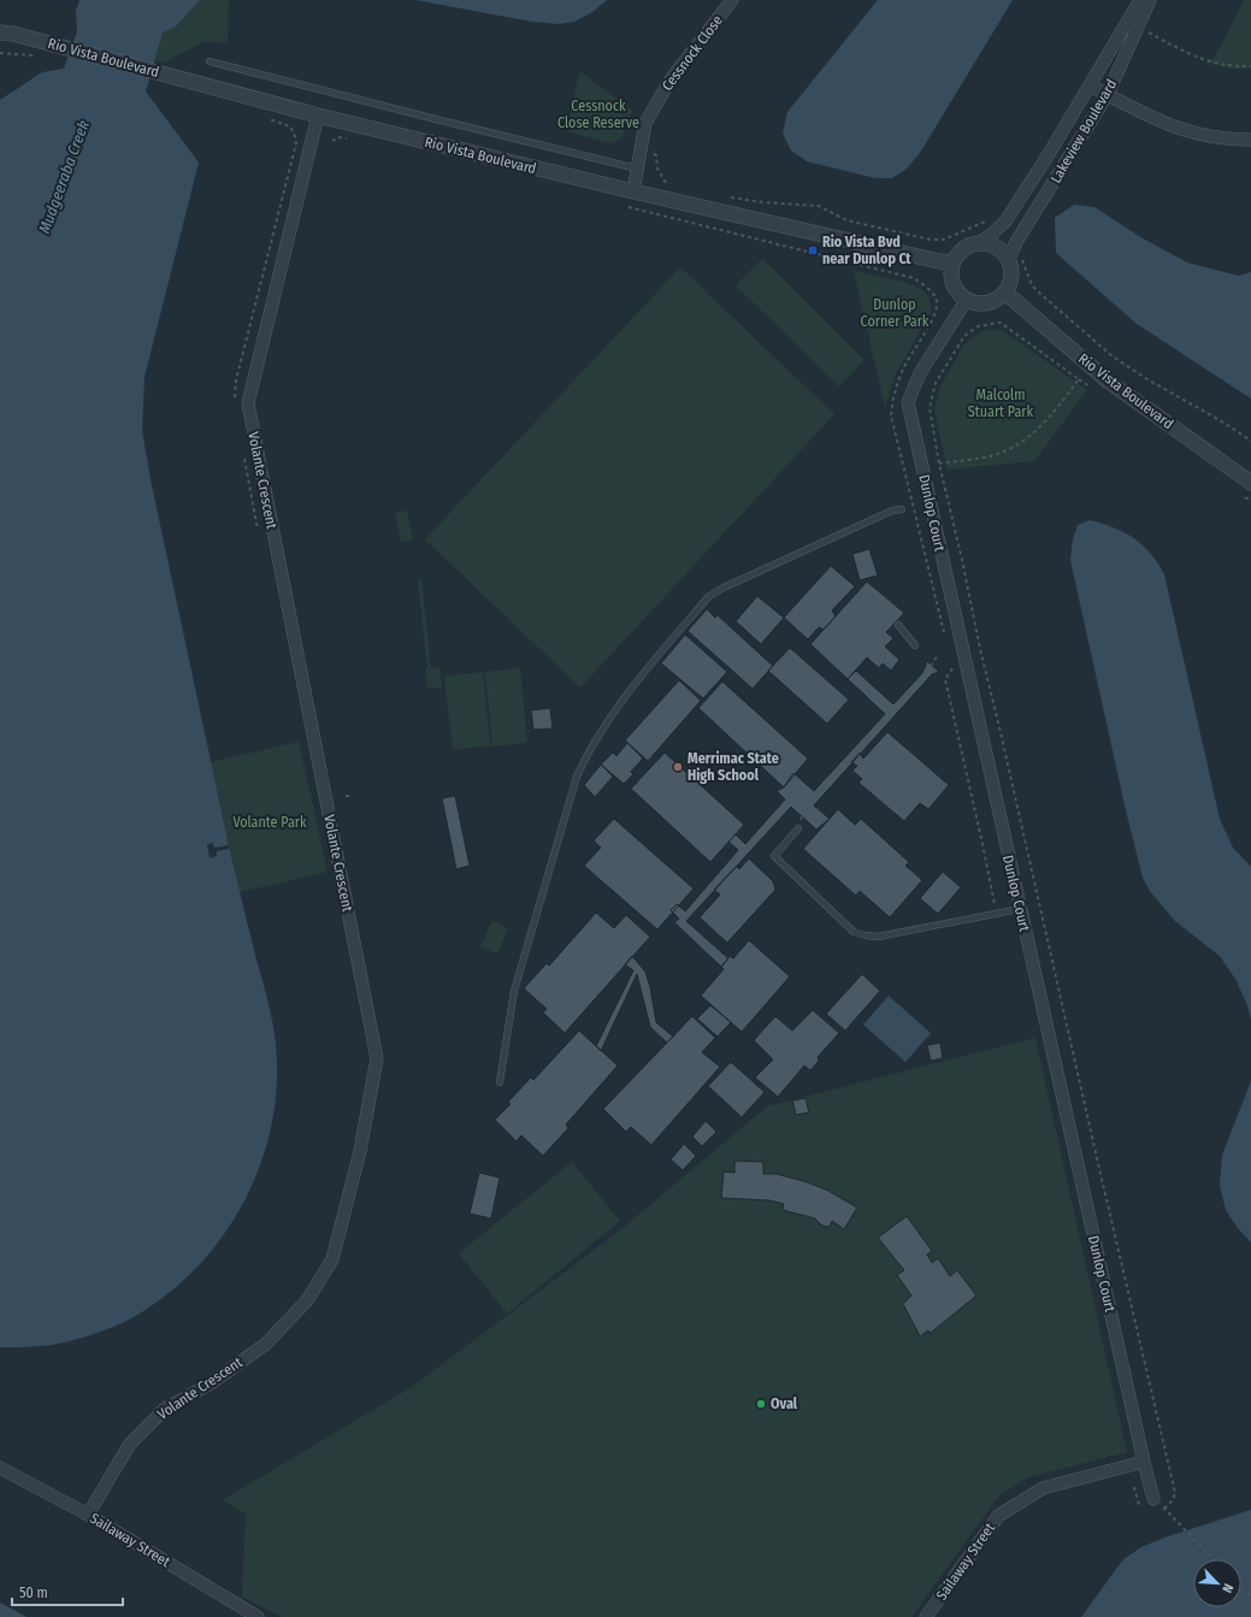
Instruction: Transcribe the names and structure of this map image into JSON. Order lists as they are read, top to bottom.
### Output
{
  "streets": {
    "street": [
      "Cessnock Close",
      "Rio Vista Boulevard",
      "Lakeview Boulevard",
      "Volante Crescent",
      "Dunlop Court",
      "Sailaway Street"
    ]
  },
  "crossings": [
    ["Cessnock Close", "Rio Vista Boulevard"],
    ["Rio Vista Boulevard", "Lakeview Boulevard"],
    ["Rio Vista Boulevard", "Volante Crescent"],
    ["Rio Vista Boulevard", "Dunlop Court"],
    ["Lakeview Boulevard", "Dunlop Court"],
    ["Volante Crescent", "Sailaway Street"],
    ["Dunlop Court", "Sailaway Street"]
  ],
  "water": ["Mudgeeraba Creek"],
  "parks": [
    "Cessnock Close Reserve",
    "Dunlop Corner Park",
    "Malcolm Stuart Park",
    "Volante Park"
  ],
  "places": {
    "transit": ["Rio Vista Bvd near Dunlop Ct"],
    "other": ["Merrimac State High School", "Oval"]
  },
  "scale_bar": "50 m",
  "north": "bottom right"
}
